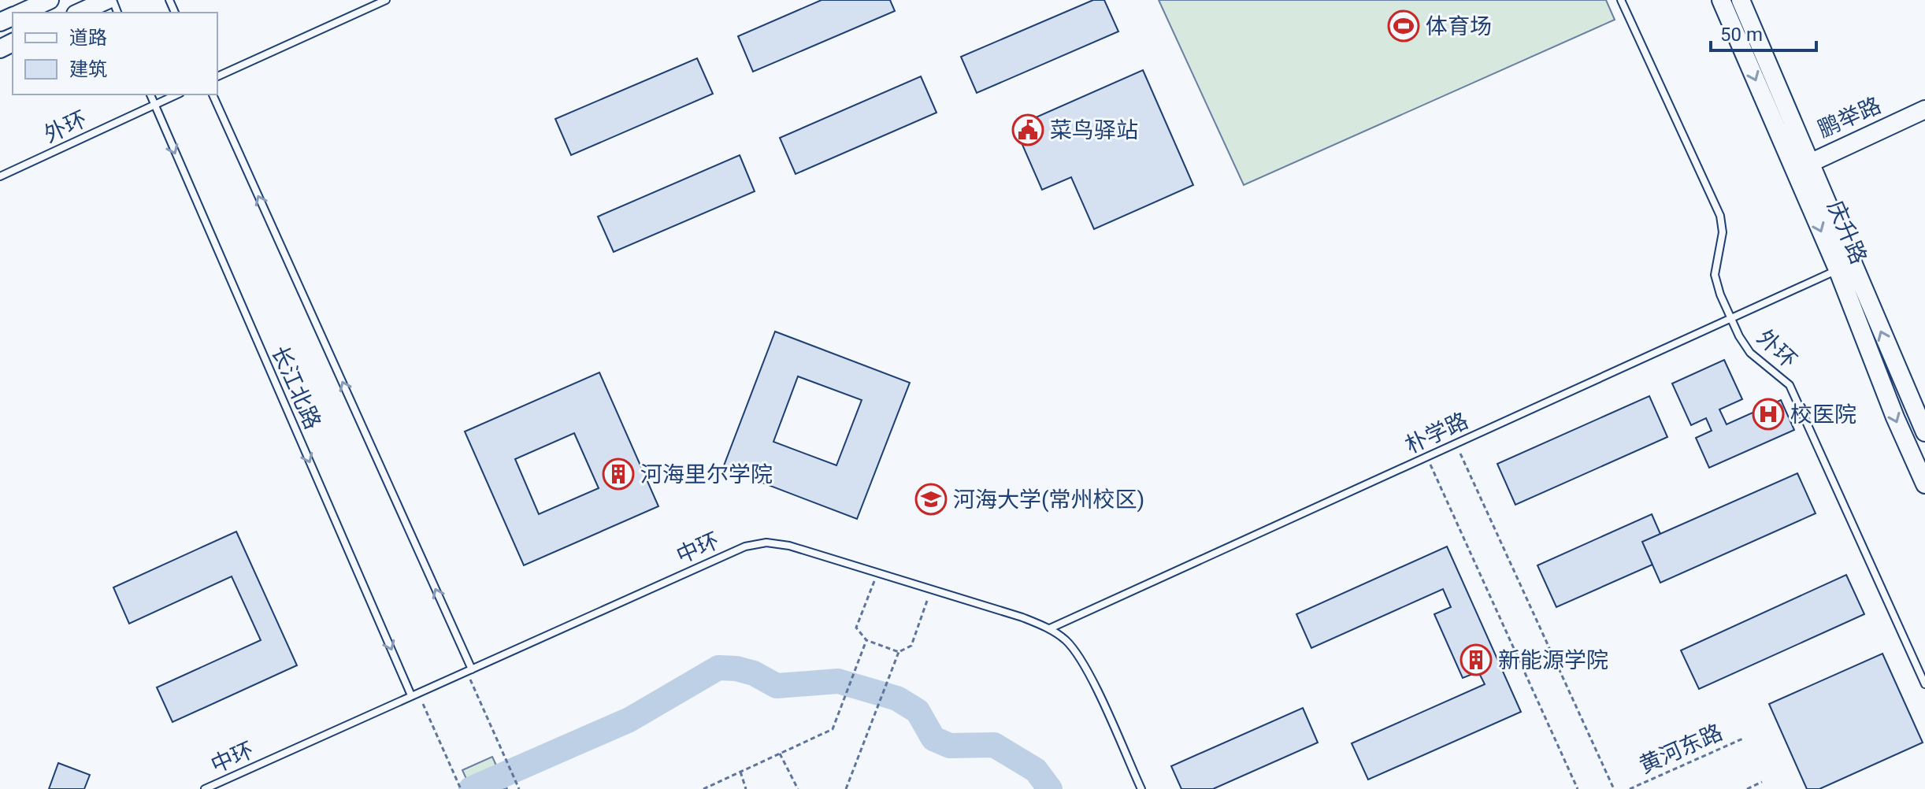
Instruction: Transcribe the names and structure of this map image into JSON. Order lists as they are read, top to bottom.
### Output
{
  "streets": {
    "main road": ["鹏举路", "庆升路"],
    "lane": [
      "外环",
      "长江北路",
      "朴学路",
      "中环"
    ],
    "path": ["黄河东路"]
  },
  "crossings": [
    ["鹏举路", "庆升路"],
    ["外环", "长江北路"],
    ["外环", "朴学路"],
    ["庆升路", "朴学路"],
    ["长江北路", "中环"],
    ["朴学路", "中环"]
  ],
  "places": {
    "sports": ["体育场"],
    "public building": ["菜鸟驿站"],
    "hospital": ["校医院"],
    "building": ["河海里尔学院", "新能源学院"],
    "school or university": ["河海大学(常州校区)"]
  },
  "legend": ["道路", "建筑"],
  "scale_bar": "50 m"
}
